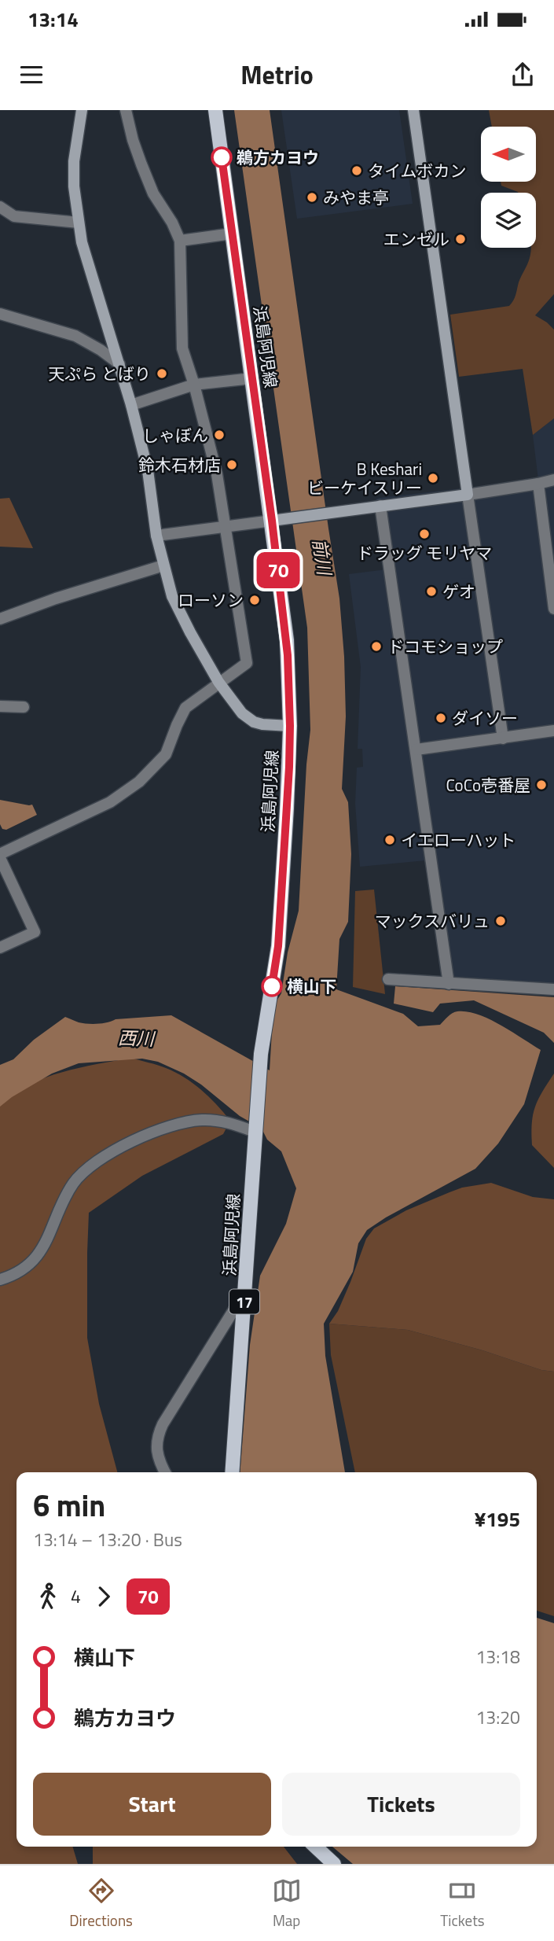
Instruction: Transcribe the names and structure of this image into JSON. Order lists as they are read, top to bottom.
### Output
{
  "streets": {
    "main road": ["浜島阿児線", "17"]
  },
  "water": ["前川", "西川"],
  "places": [
    "鵜方カヨウ",
    "タイムボカン",
    "みやま亭",
    "エンゼル",
    "天ぷら とばり",
    "しゃぼん",
    "鈴木石材店",
    "B Keshari ビーケイスリー",
    "ドラッグ モリヤマ",
    "ゲオ",
    "ローソン",
    "ドコモショップ",
    "ダイソー",
    "CoCo壱番屋",
    "イエローハット",
    "マックスバリュ",
    "横山下"
  ],
  "lines": ["bus line 70"],
  "north": "left",
  "page": {
    "status": "13:14",
    "header": "Metrio",
    "on_map": "70",
    "heading": ["6 min", "13:14 – 13:20 · Bus", "¥195"],
    "legs": ["4", "70"],
    "list": [
      {
        "name": "横山下",
        "value": "13:18"
      },
      {
        "name": "鵜方カヨウ",
        "value": "13:20"
      }
    ],
    "buttons": ["Start", "Tickets"],
    "tabs": ["Directions", "Map", "Tickets"]
  }
}
